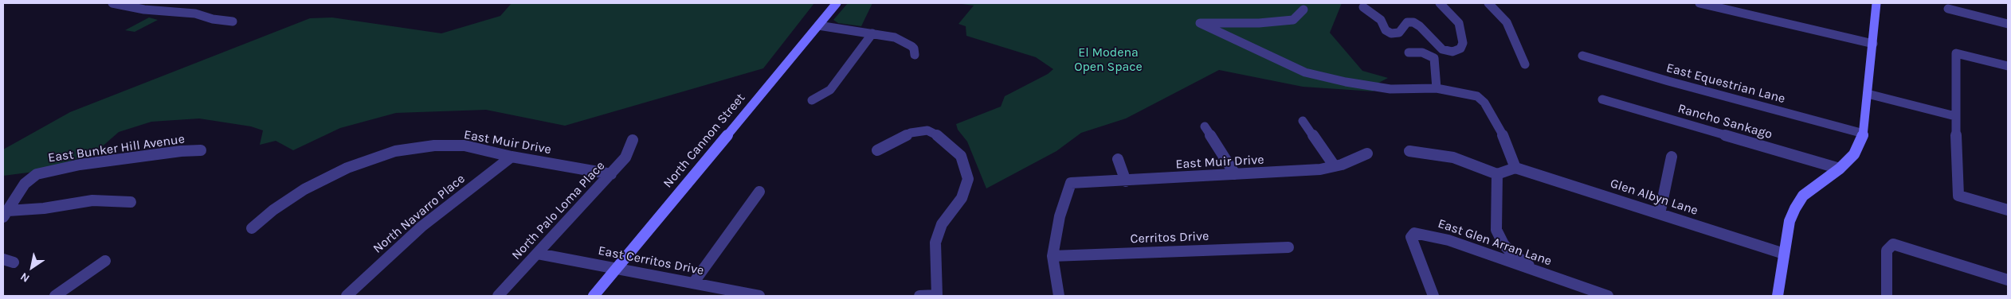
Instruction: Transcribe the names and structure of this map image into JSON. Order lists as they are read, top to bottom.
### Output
{
  "streets": {
    "street": [
      "East Equestrian Lane",
      "Rancho Sankago",
      "North Cannon Street",
      "East Muir Drive",
      "East Bunker Hill Avenue",
      "Glen Albyn Lane",
      "North Palo Loma Place",
      "North Navarro Place",
      "Cerritos Drive",
      "East Glen Arran Lane",
      "East Cerritos Drive"
    ]
  },
  "crossings": [
    ["North Cannon Street", "East Cerritos Drive"],
    ["East Muir Drive", "North Palo Loma Place"],
    ["East Muir Drive", "North Navarro Place"],
    ["East Muir Drive", "Cerritos Drive"],
    ["North Palo Loma Place", "East Cerritos Drive"]
  ],
  "parks": ["El Modena Open Space"],
  "north": "bottom left"
}
